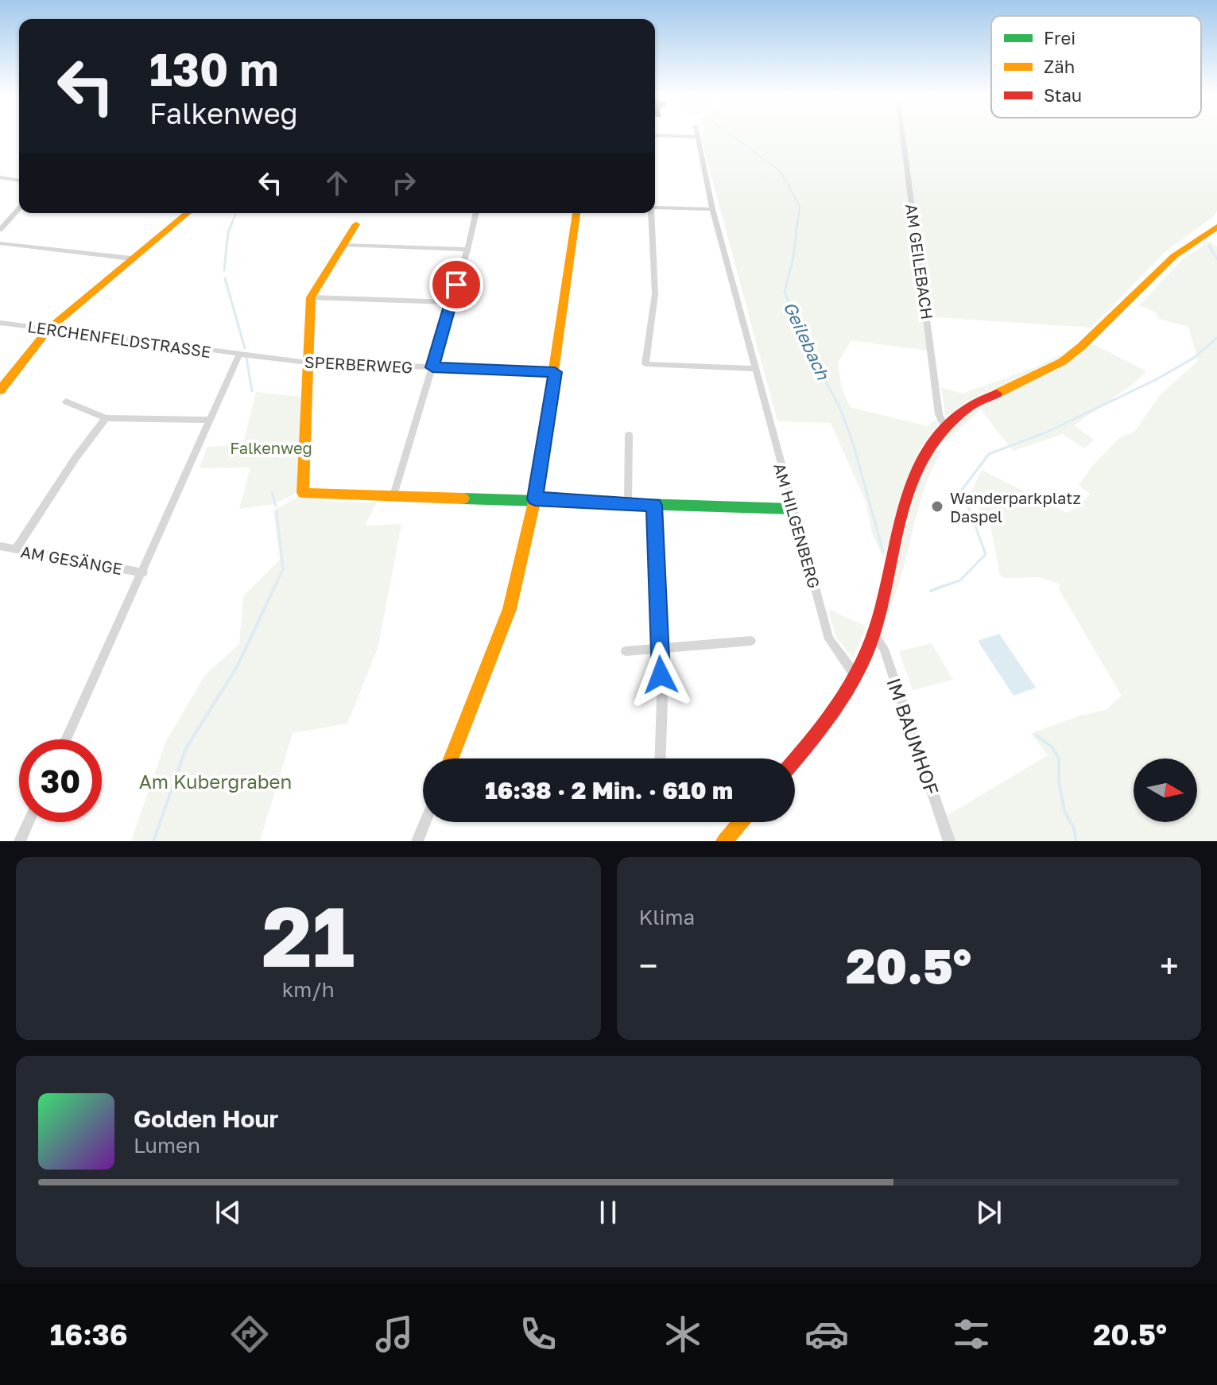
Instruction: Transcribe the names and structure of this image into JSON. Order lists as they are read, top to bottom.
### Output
{
  "streets": {
    "street": [
      "AM GEILEBACH",
      "LERCHENFELDSTRASSE",
      "SPERBERWEG",
      "AM HILGENBERG",
      "AM GESÄNGE",
      "IM BAUMHOF"
    ]
  },
  "crossings": [
    ["LERCHENFELDSTRASSE", "SPERBERWEG"]
  ],
  "water": ["Geilebach"],
  "parks": ["Falkenweg", "Am Kubergraben"],
  "places": ["Wanderparkplatz Daspel"],
  "legend": ["Frei", "Zäh", "Stau"],
  "north": "right",
  "page": {
    "turn": ["130 m", "Falkenweg"],
    "limit": "30",
    "trip": "16:38 · 2 Min. · 610 m",
    "tile": [
      ["21", "km/h"],
      "Klima"
    ],
    "heat": ["−", "20.5°", "+"],
    "song": ["Golden Hour", "Lumen"],
    "tabs": ["16:36", "20.5°"]
  }
}
